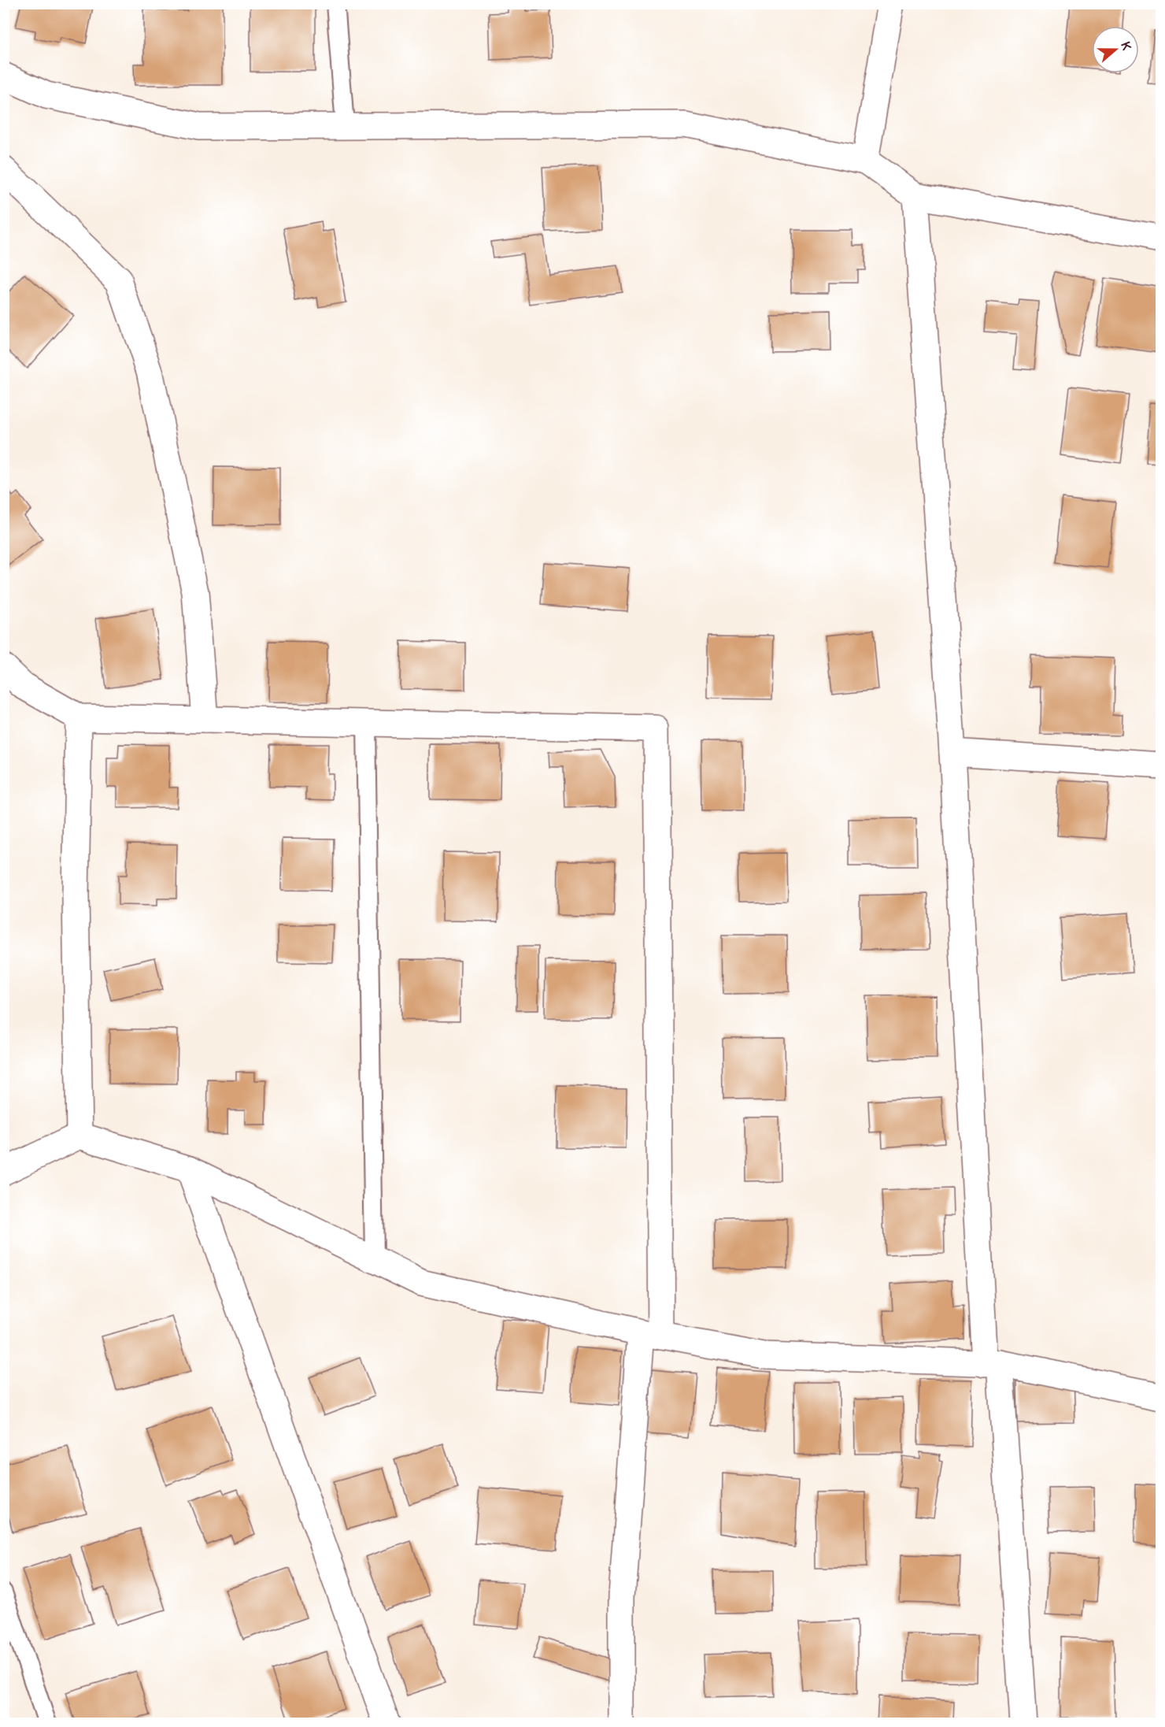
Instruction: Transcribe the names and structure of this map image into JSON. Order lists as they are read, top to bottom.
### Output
{
  "north": "right"
}
